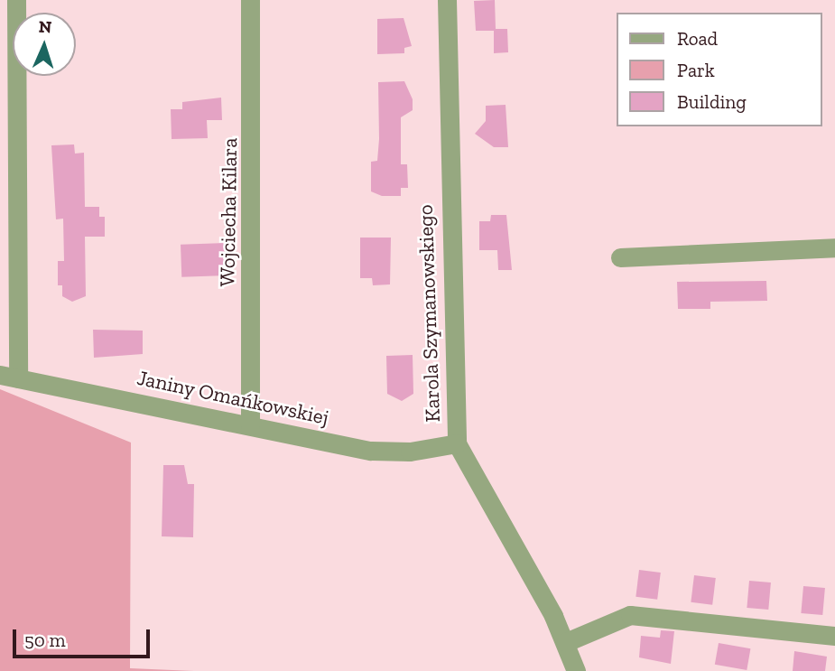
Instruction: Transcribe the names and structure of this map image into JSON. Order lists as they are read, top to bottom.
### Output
{
  "streets": {
    "street": ["Wojciecha Kilara", "Karola Szymanowskiego", "Janiny Omańkowskiej"]
  },
  "crossings": [
    ["Wojciecha Kilara", "Janiny Omańkowskiej"],
    ["Karola Szymanowskiego", "Janiny Omańkowskiej"]
  ],
  "legend": ["Road", "Park", "Building"],
  "scale_bar": "50 m",
  "north": "top"
}
